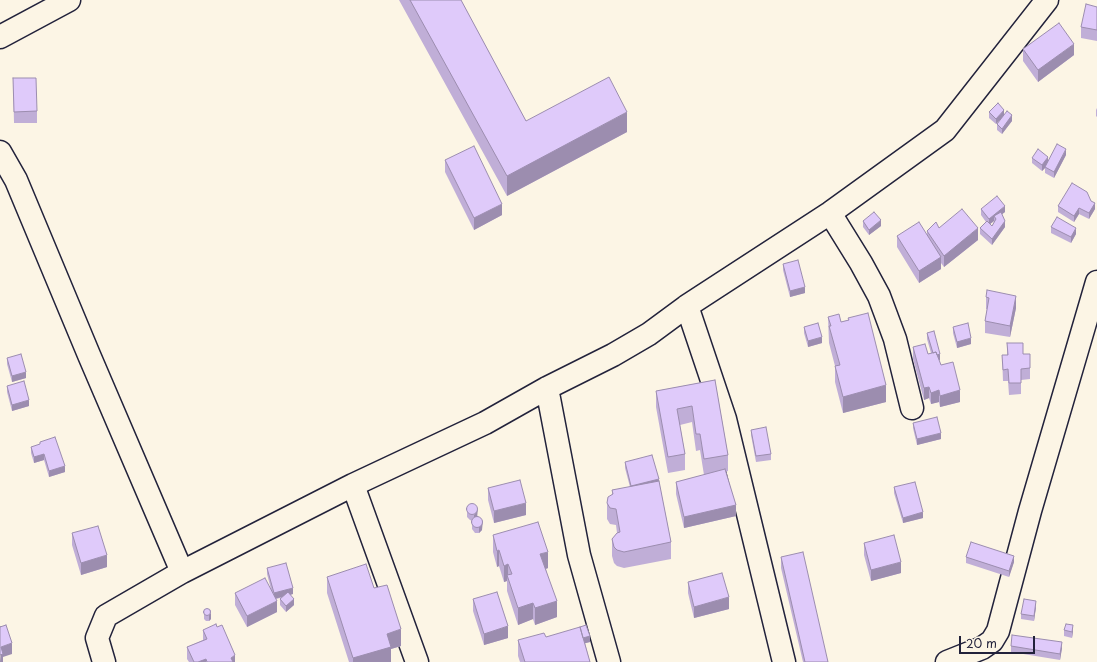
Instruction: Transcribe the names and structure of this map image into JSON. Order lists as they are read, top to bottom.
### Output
{
  "scale_bar": "20 m"
}
